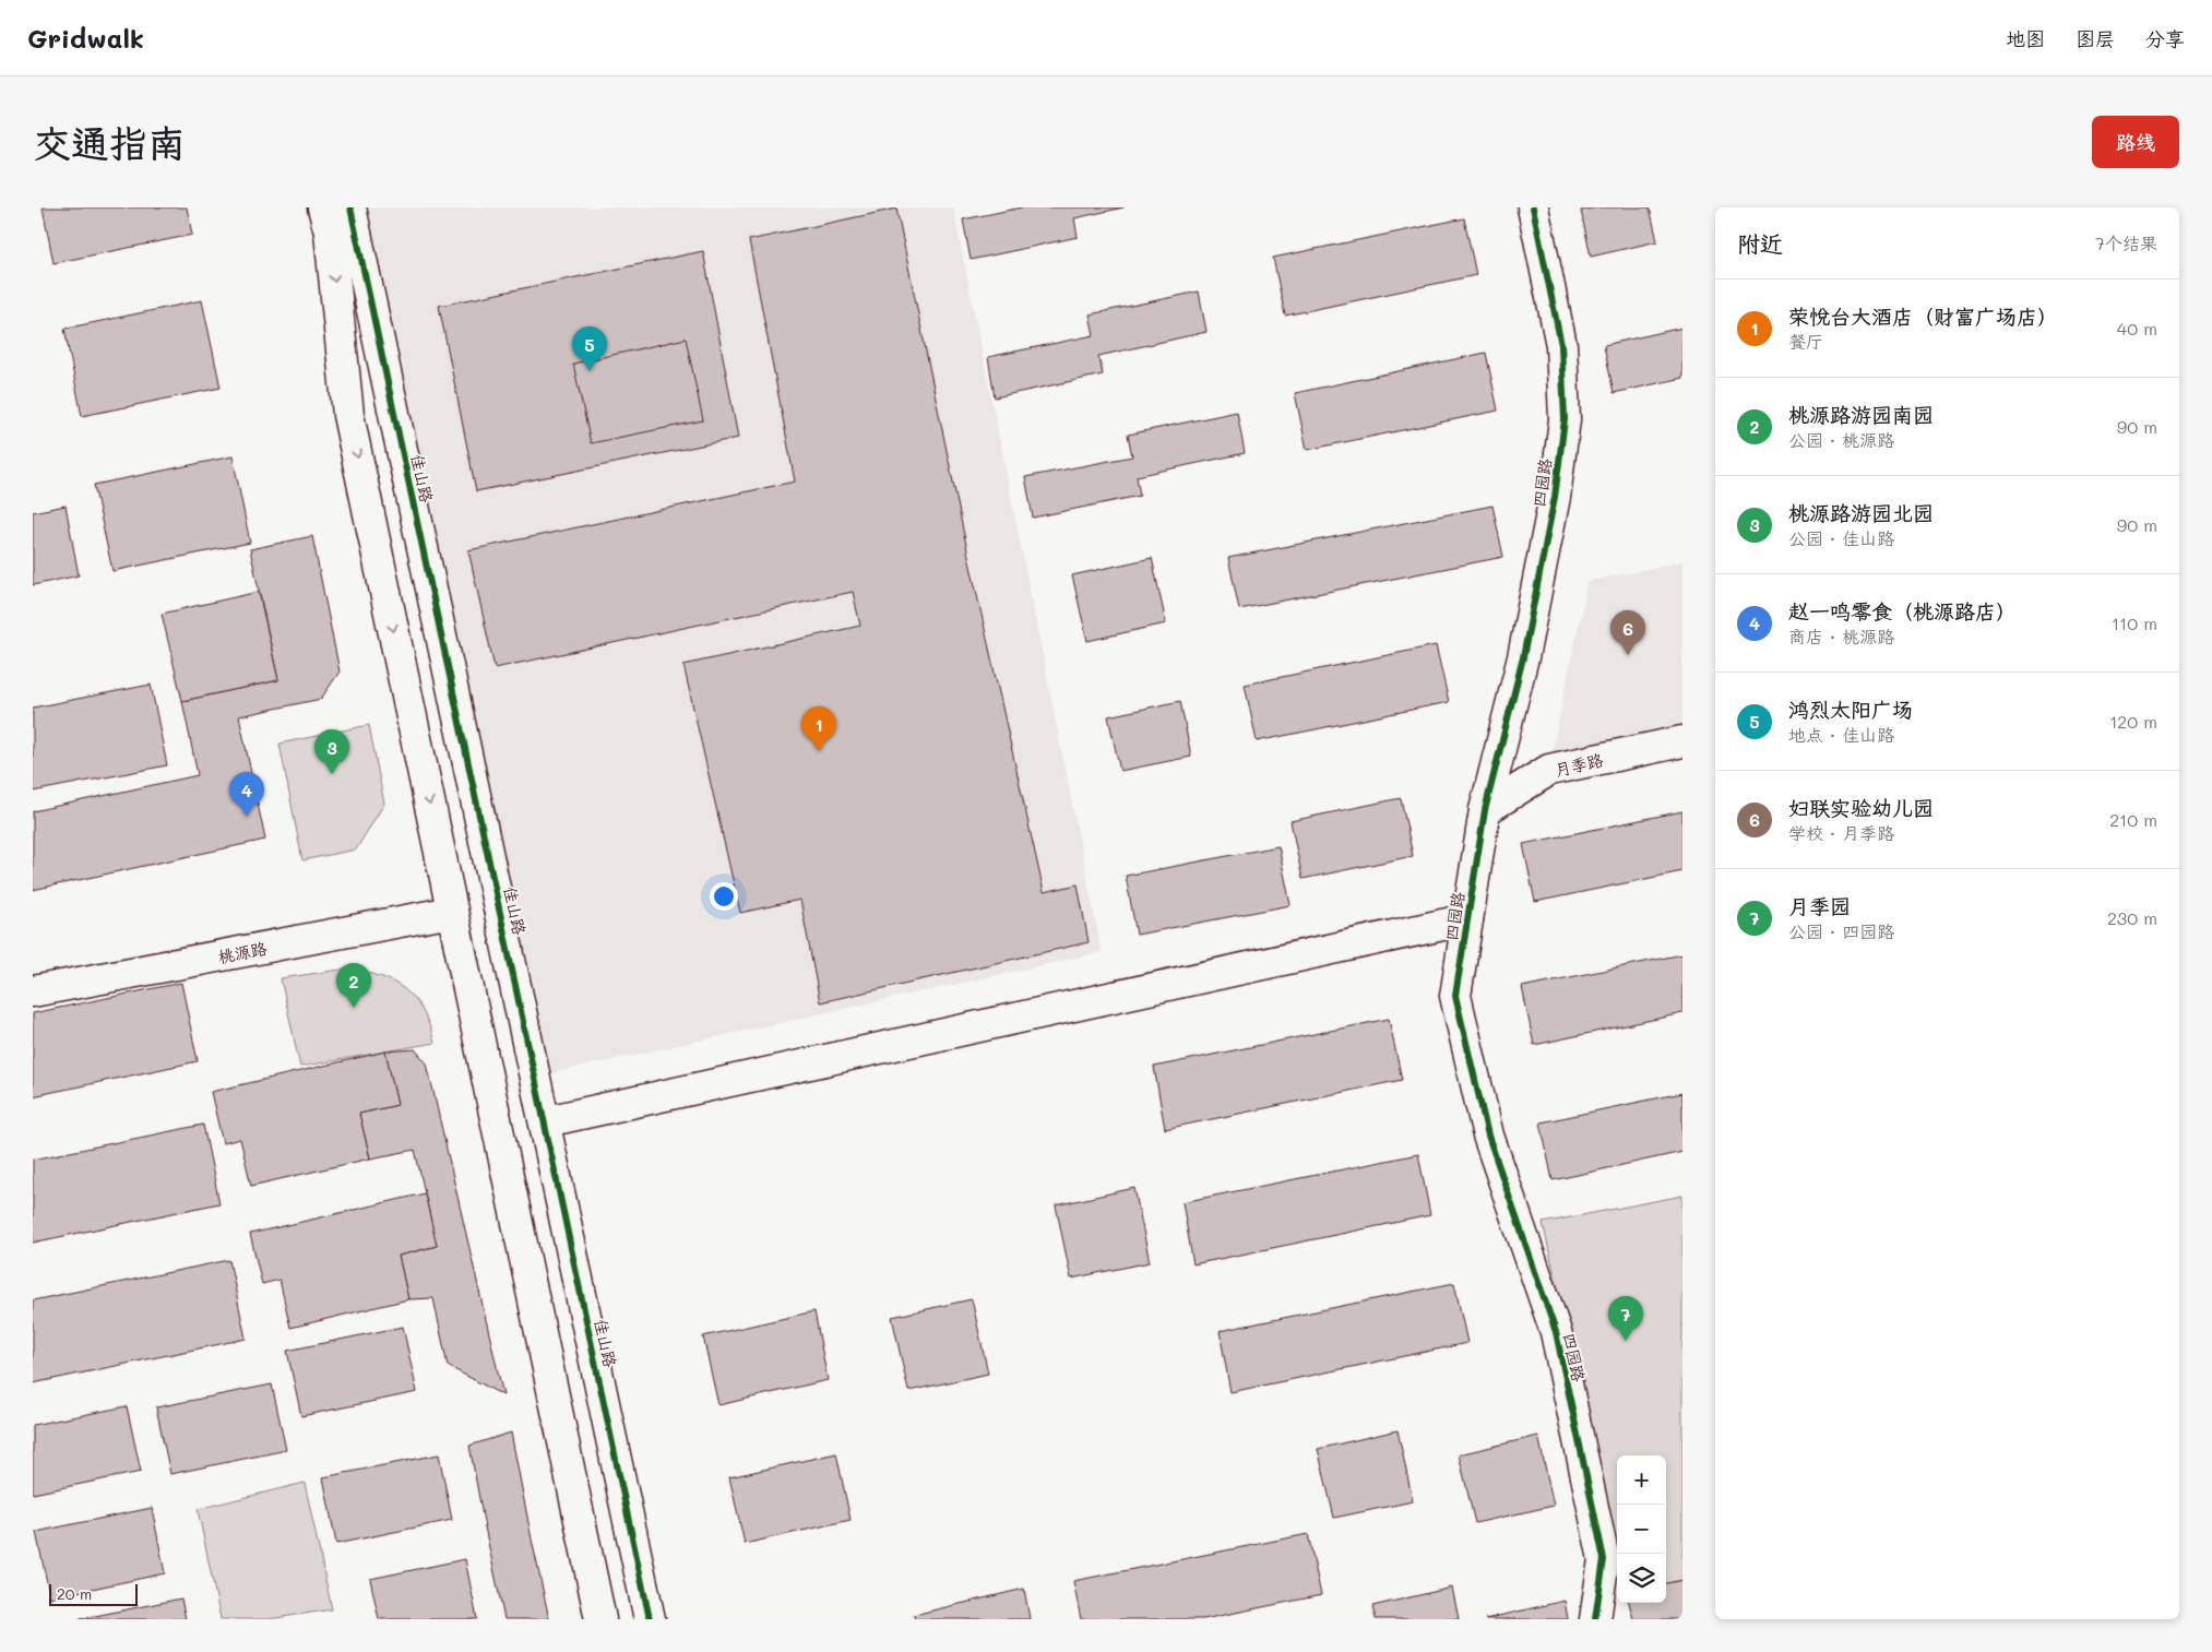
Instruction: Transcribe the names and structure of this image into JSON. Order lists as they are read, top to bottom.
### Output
{
  "streets": {
    "street": [
      "佳山路",
      "四园路",
      "月季路",
      "桃源路"
    ]
  },
  "crossings": [
    ["四园路", "月季路"]
  ],
  "scale_bar": "20 m",
  "page": {
    "header": "Gridwalk",
    "nav": ["地图", "图层", "分享"],
    "buttons": "路线",
    "title": "交通指南",
    "heading": ["附近", "7个结果"],
    "list": [
      {
        "mark": "1",
        "name": "荣悦台大酒店（财富广场店）",
        "note": "餐厅",
        "value": "40 m"
      },
      {
        "mark": "2",
        "name": "桃源路游园南园",
        "note": "公园 · 桃源路",
        "value": "90 m"
      },
      {
        "mark": "3",
        "name": "桃源路游园北园",
        "note": "公园 · 佳山路",
        "value": "90 m"
      },
      {
        "mark": "4",
        "name": "赵一鸣零食（桃源路店）",
        "note": "商店 · 桃源路",
        "value": "110 m"
      },
      {
        "mark": "5",
        "name": "鸿烈太阳广场",
        "note": "地点 · 佳山路",
        "value": "120 m"
      },
      {
        "mark": "6",
        "name": "妇联实验幼儿园",
        "note": "学校 · 月季路",
        "value": "210 m"
      },
      {
        "mark": "7",
        "name": "月季园",
        "note": "公园 · 四园路",
        "value": "230 m"
      }
    ],
    "pins": [
      "5",
      "6",
      "1",
      "3",
      "4",
      "2",
      "7"
    ],
    "map_buttons": ["+", "−"],
    "scale": "20 m"
  }
}
